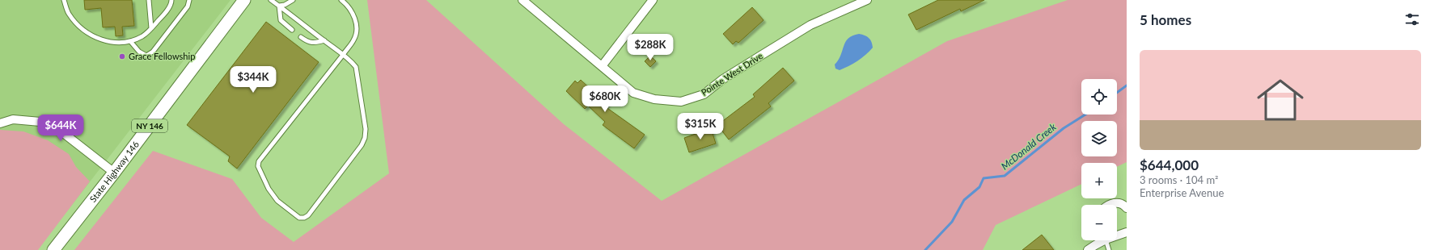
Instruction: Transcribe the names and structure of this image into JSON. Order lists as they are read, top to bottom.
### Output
{
  "streets": {
    "main road": ["NY 146", "State Highway 146"],
    "street": ["Pointe West Drive"]
  },
  "water": ["McDonald Creek"],
  "places": ["Grace Fellowship"],
  "page": {
    "heading": "5 homes",
    "price": [
      "$288K",
      "$344K",
      "$680K",
      "$315K",
      "$644K"
    ],
    "list": [
      {
        "name": "$644,000",
        "note": "3 rooms · 104 m² · Enterprise Avenue"
      }
    ],
    "map_buttons": ["+", "−"]
  }
}
